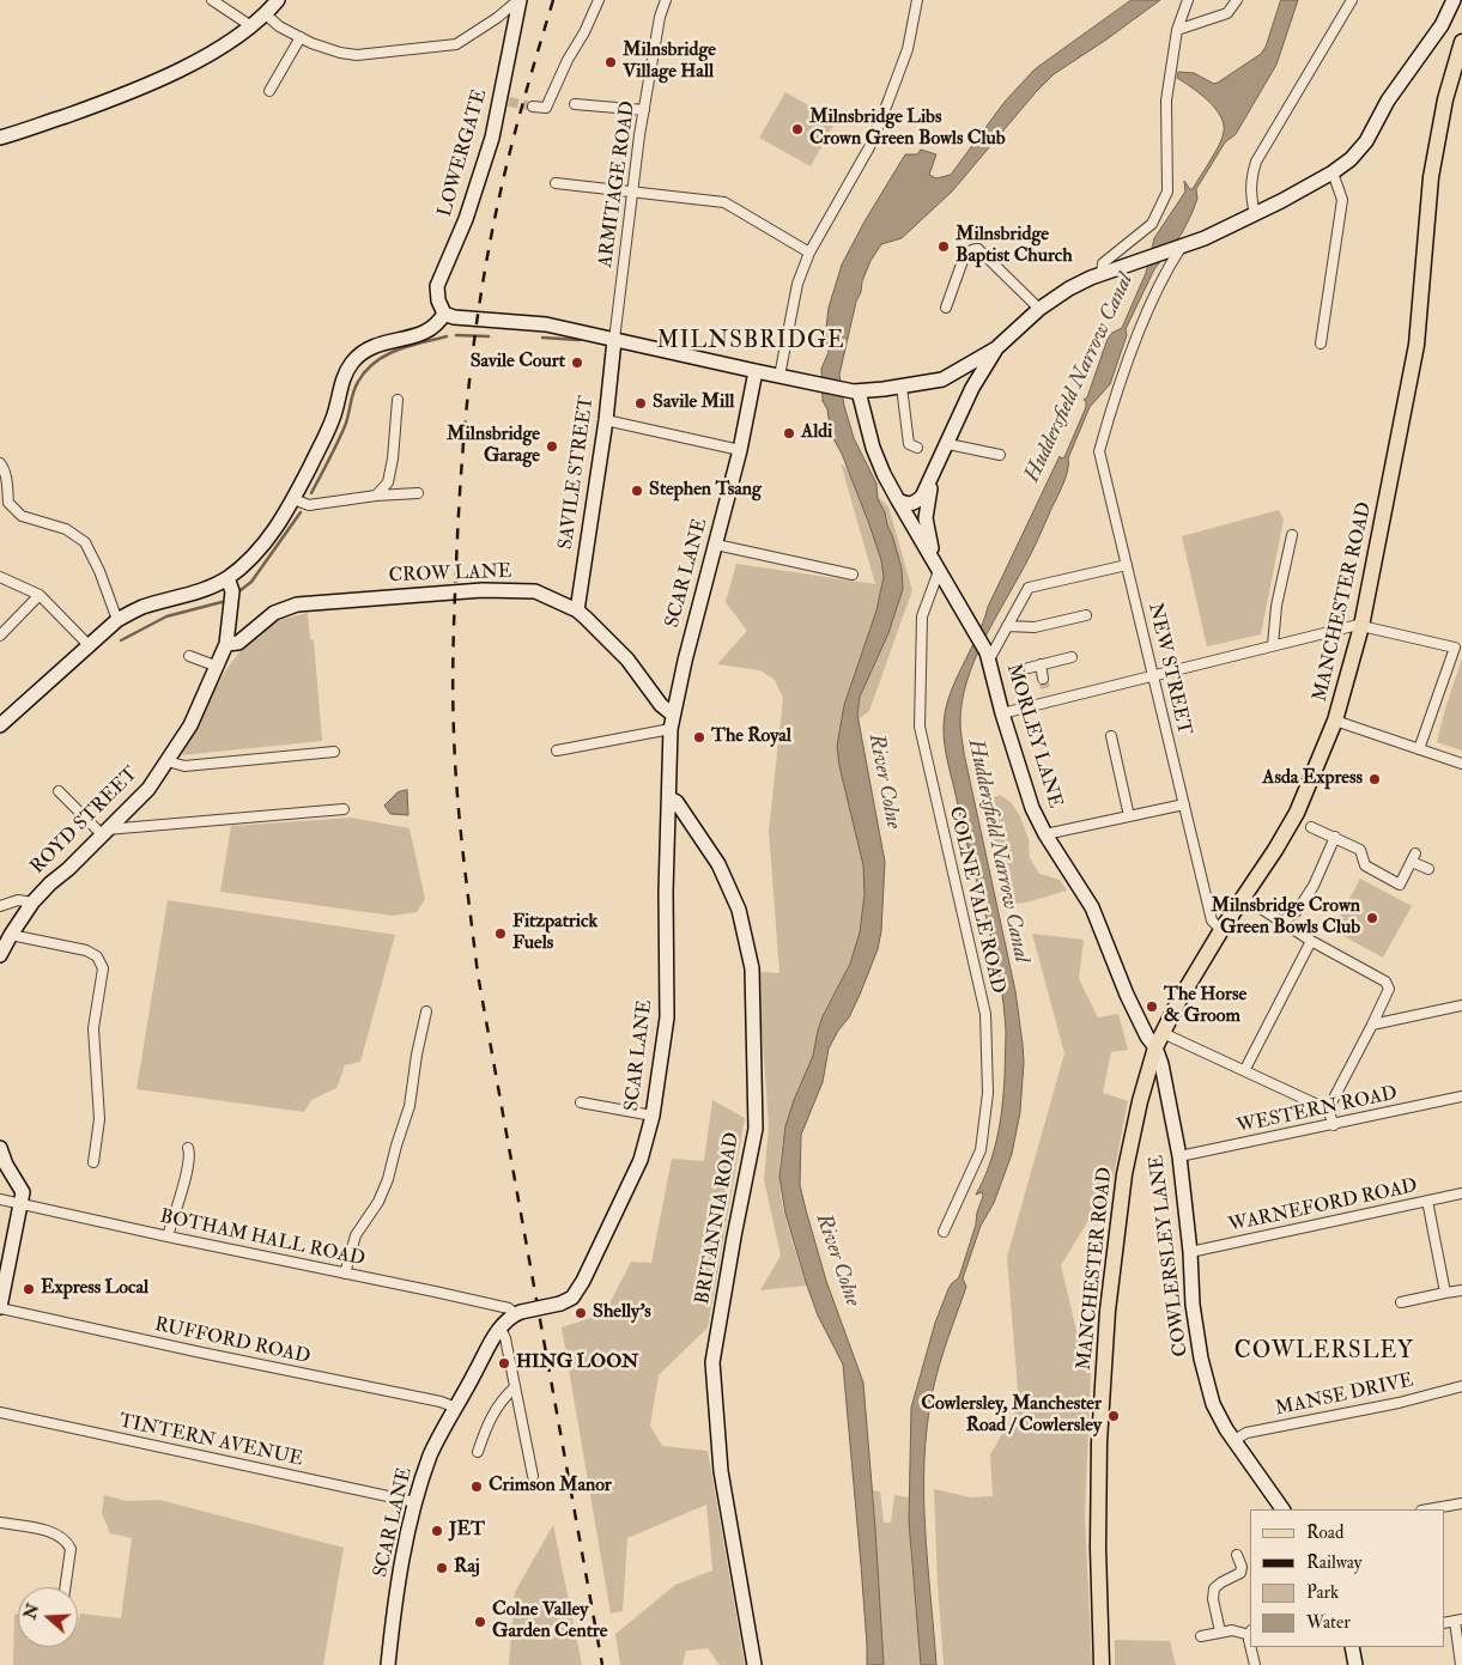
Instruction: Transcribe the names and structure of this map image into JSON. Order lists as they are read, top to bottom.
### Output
{
  "streets": {
    "main road": ["MANCHESTER ROAD"],
    "street": [
      "LOWERGATE",
      "ARMITAGE ROAD",
      "SAVILE STREET",
      "SCAR LANE",
      "CROW LANE",
      "NEW STREET",
      "MORLEY LANE",
      "ROYD STREET",
      "COLNE VALE ROAD",
      "WESTERN ROAD",
      "WARNEFORD ROAD",
      "BRITANNIA ROAD",
      "BOTHAM HALL ROAD",
      "COWLERSLEY LANE",
      "RUFFORD ROAD",
      "MANSE DRIVE",
      "TINTERN AVENUE"
    ]
  },
  "crossings": [
    ["ARMITAGE ROAD", "SAVILE STREET"],
    ["SAVILE STREET", "CROW LANE"],
    ["SCAR LANE", "CROW LANE"],
    ["SCAR LANE", "BRITANNIA ROAD"],
    ["SCAR LANE", "BOTHAM HALL ROAD"],
    ["SCAR LANE", "RUFFORD ROAD"],
    ["SCAR LANE", "TINTERN AVENUE"],
    ["CROW LANE", "ROYD STREET"],
    ["MANCHESTER ROAD", "NEW STREET"],
    ["MANCHESTER ROAD", "MORLEY LANE"],
    ["MANCHESTER ROAD", "COWLERSLEY LANE"],
    ["MORLEY LANE", "COLNE VALE ROAD"],
    ["MORLEY LANE", "COWLERSLEY LANE"],
    ["WESTERN ROAD", "COWLERSLEY LANE"],
    ["WARNEFORD ROAD", "COWLERSLEY LANE"],
    ["COWLERSLEY LANE", "MANSE DRIVE"]
  ],
  "districts": ["MILNSBRIDGE", "COWLERSLEY"],
  "water": ["Huddersfield Narrow Canal", "River Colne"],
  "places": [
    "Milnsbridge Village Hall",
    "Milnsbridge Libs Crown Green Bowls Club",
    "Milnsbridge Baptist Church",
    "Savile Court",
    "Savile Mill",
    "Aldi",
    "Milnsbridge Garage",
    "Stephen Tsang",
    "The Royal",
    "Asda Express",
    "Milnsbridge Crown Green Bowls Club",
    "Fitzpatrick Fuels",
    "The Horse & Groom",
    "Express Local",
    "Shelly's",
    "HING LOON",
    "Cowlersley, Manchester Road / Cowlersley",
    "Crimson Manor",
    "JET",
    "Raj",
    "Colne Valley Garden Centre"
  ],
  "legend": [
    "Road",
    "Railway",
    "Park",
    "Water"
  ],
  "north": "left"
}
